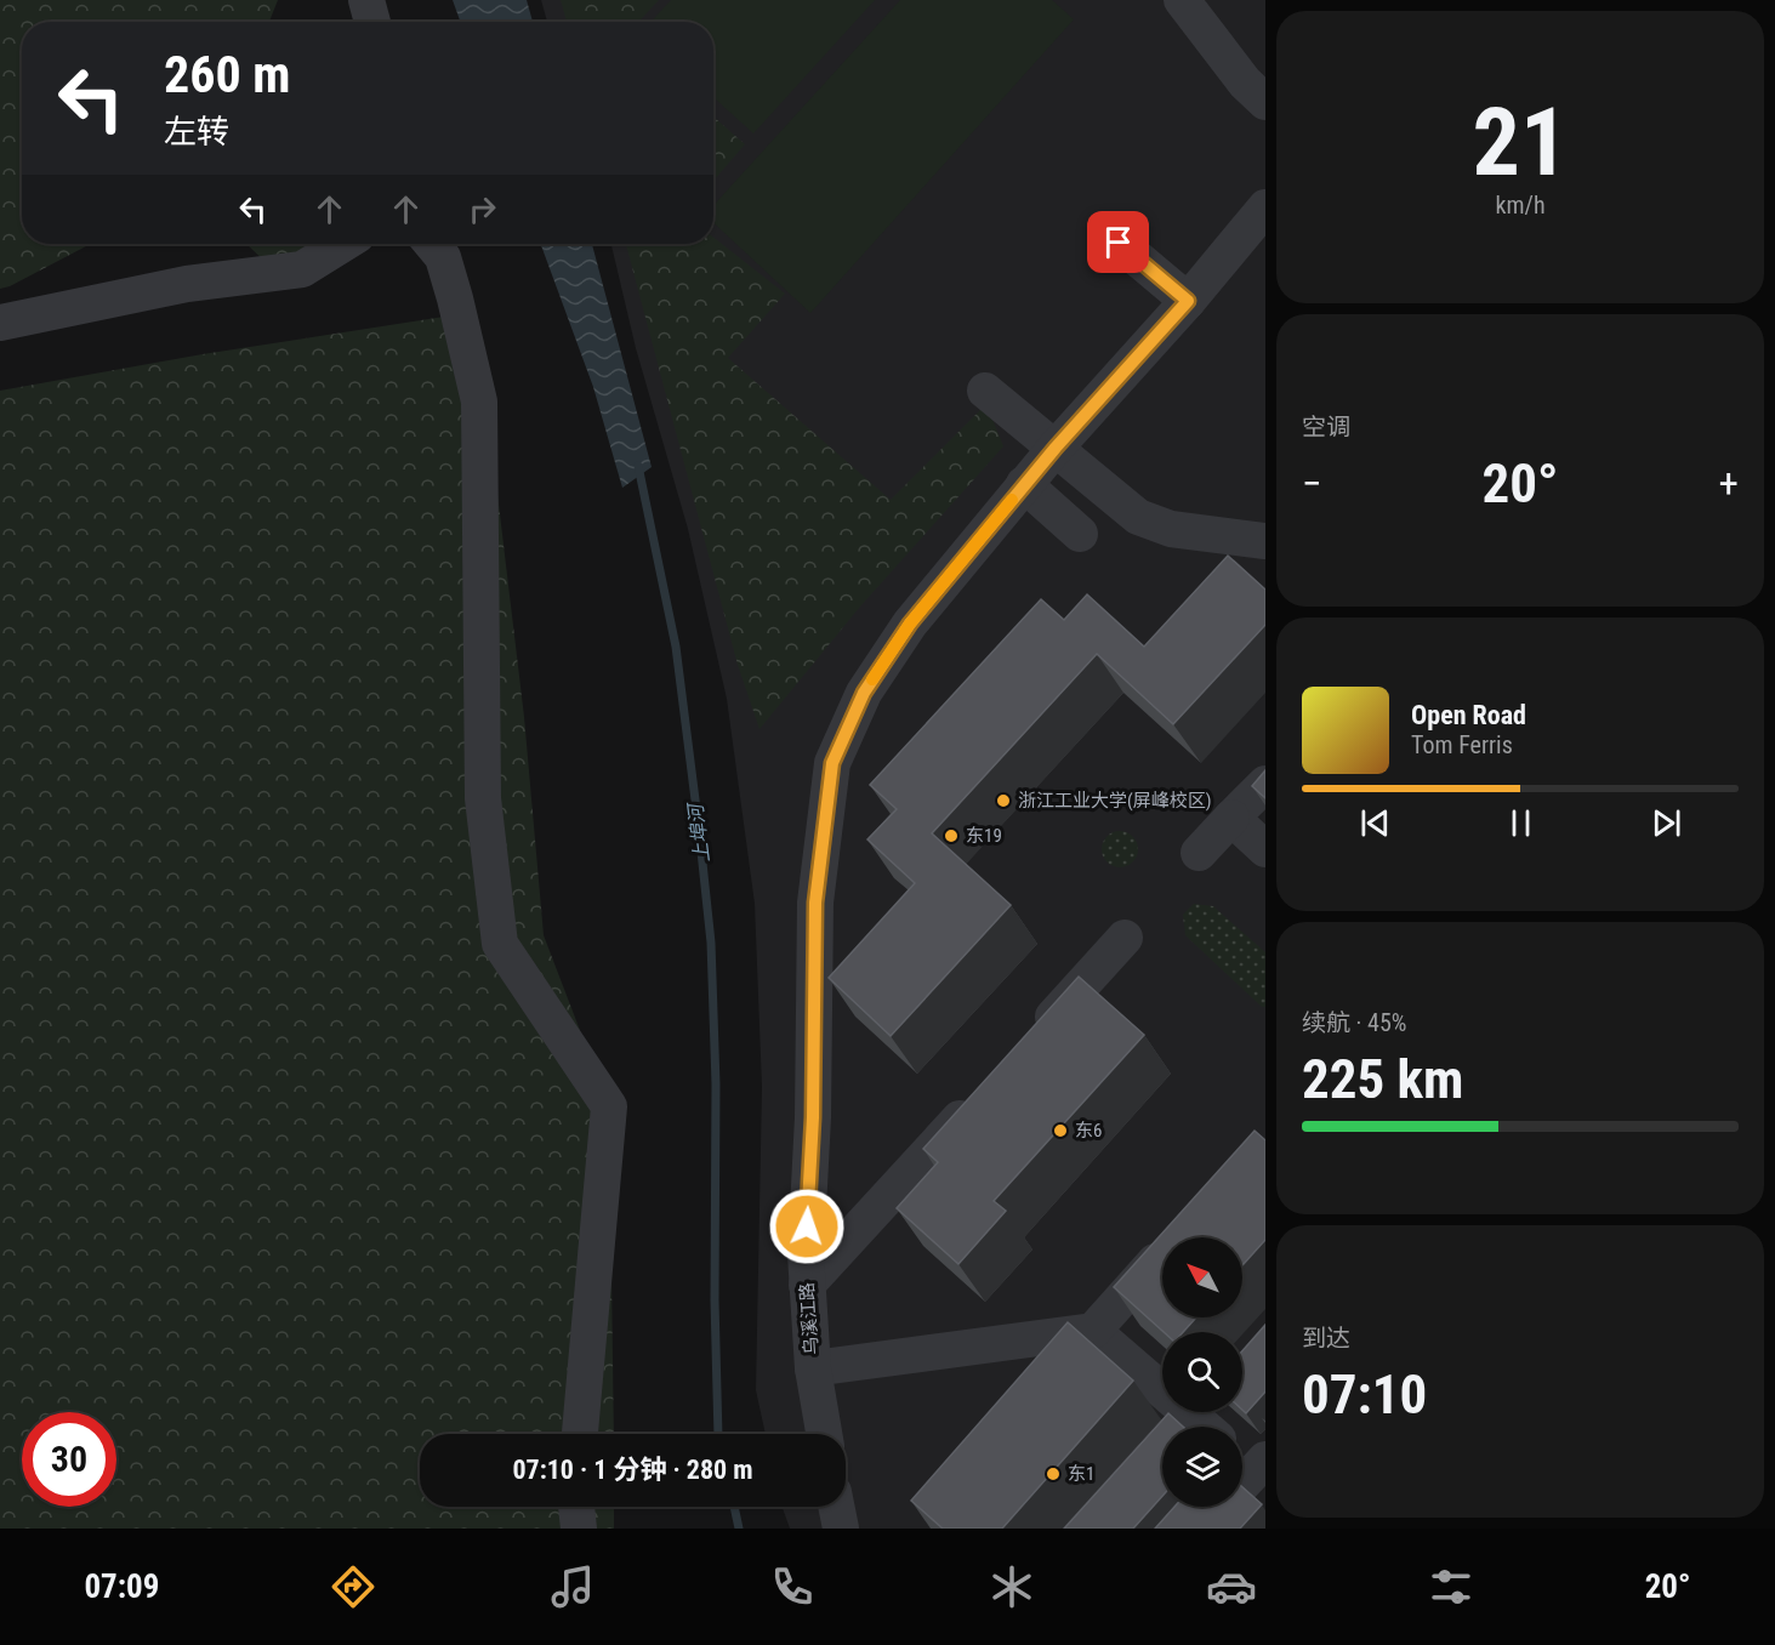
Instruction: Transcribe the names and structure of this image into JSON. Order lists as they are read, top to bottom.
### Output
{
  "streets": {
    "street": ["乌溪江路"]
  },
  "water": ["上埠河"],
  "places": [
    "浙江工业大学(屏峰校区)",
    "东19",
    "东6",
    "东1"
  ],
  "north": "top left",
  "page": {
    "tile": [
      ["21", "km/h"],
      "空调",
      ["续航 · 45%", "225 km"],
      ["到达", "07:10"]
    ],
    "turn": ["260 m", "左转"],
    "heat": ["−", "20°", "+"],
    "song": ["Open Road", "Tom Ferris"],
    "limit": "30",
    "trip": "07:10 · 1 分钟 · 280 m",
    "tabs": ["07:09", "20°"]
  }
}
